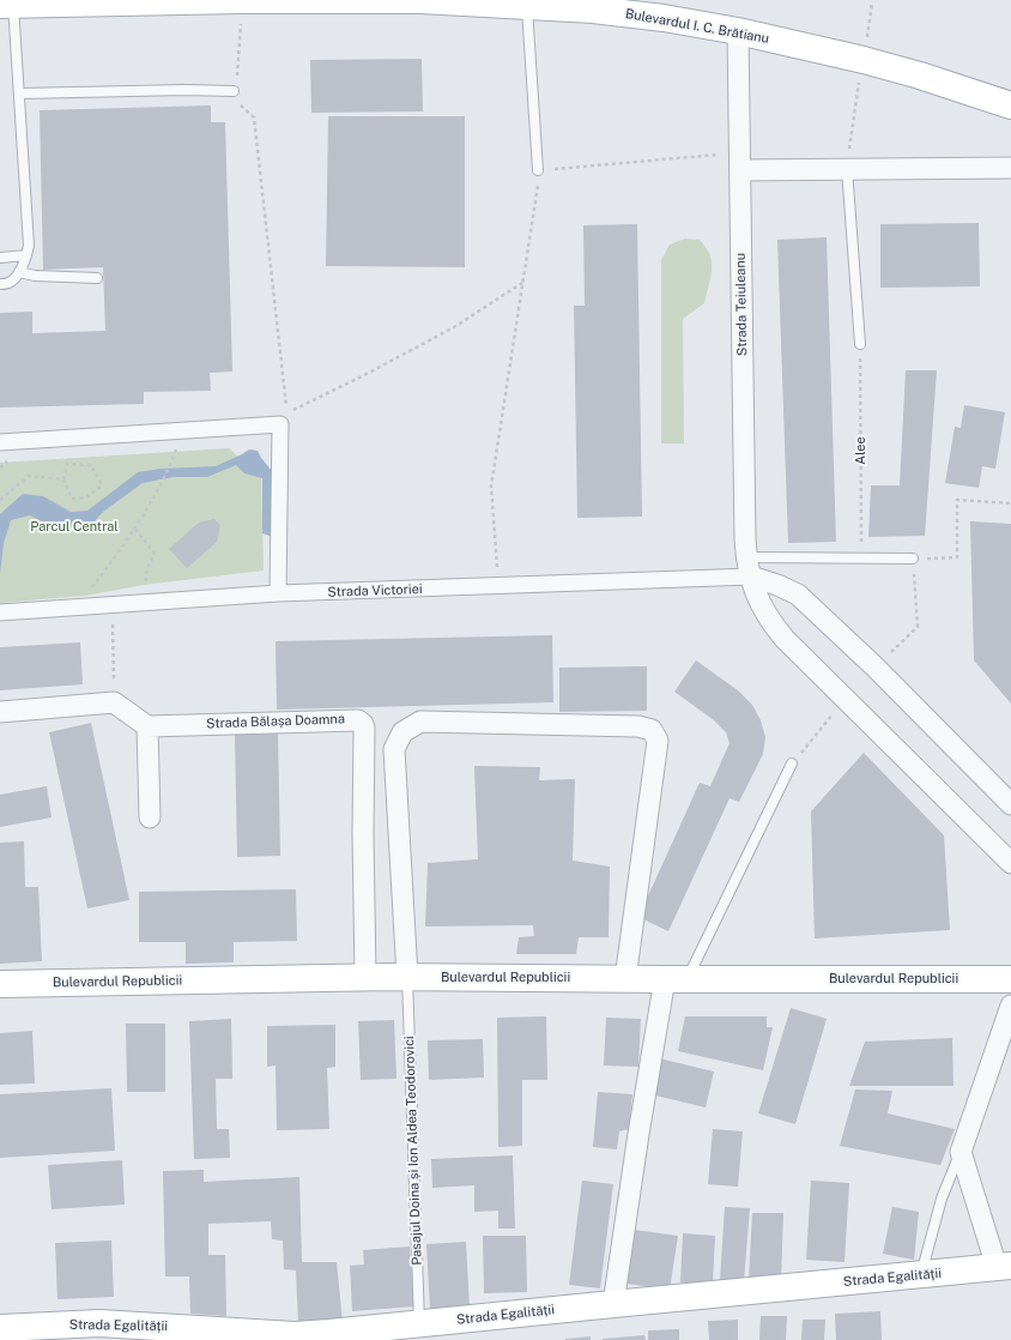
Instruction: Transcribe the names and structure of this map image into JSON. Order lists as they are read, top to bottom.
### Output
{
  "streets": {
    "main road": ["Bulevardul I. C. Brătianu", "Bulevardul Republicii", "Strada Egalității"],
    "street": ["Strada Teiuleanu", "Strada Victoriei", "Strada Bălașa Doamna"],
    "lane": ["Pasajul Doina și Ion Aldea Teodorovici"],
    "path": ["Alee"]
  },
  "crossings": [
    ["Bulevardul I. C. Brătianu", "Strada Teiuleanu"],
    ["Strada Teiuleanu", "Strada Victoriei"],
    ["Strada Bălașa Doamna", "Bulevardul Republicii"],
    ["Bulevardul Republicii", "Pasajul Doina și Ion Aldea Teodorovici"],
    ["Pasajul Doina și Ion Aldea Teodorovici", "Strada Egalității"]
  ],
  "parks": ["Parcul Central"]
}
